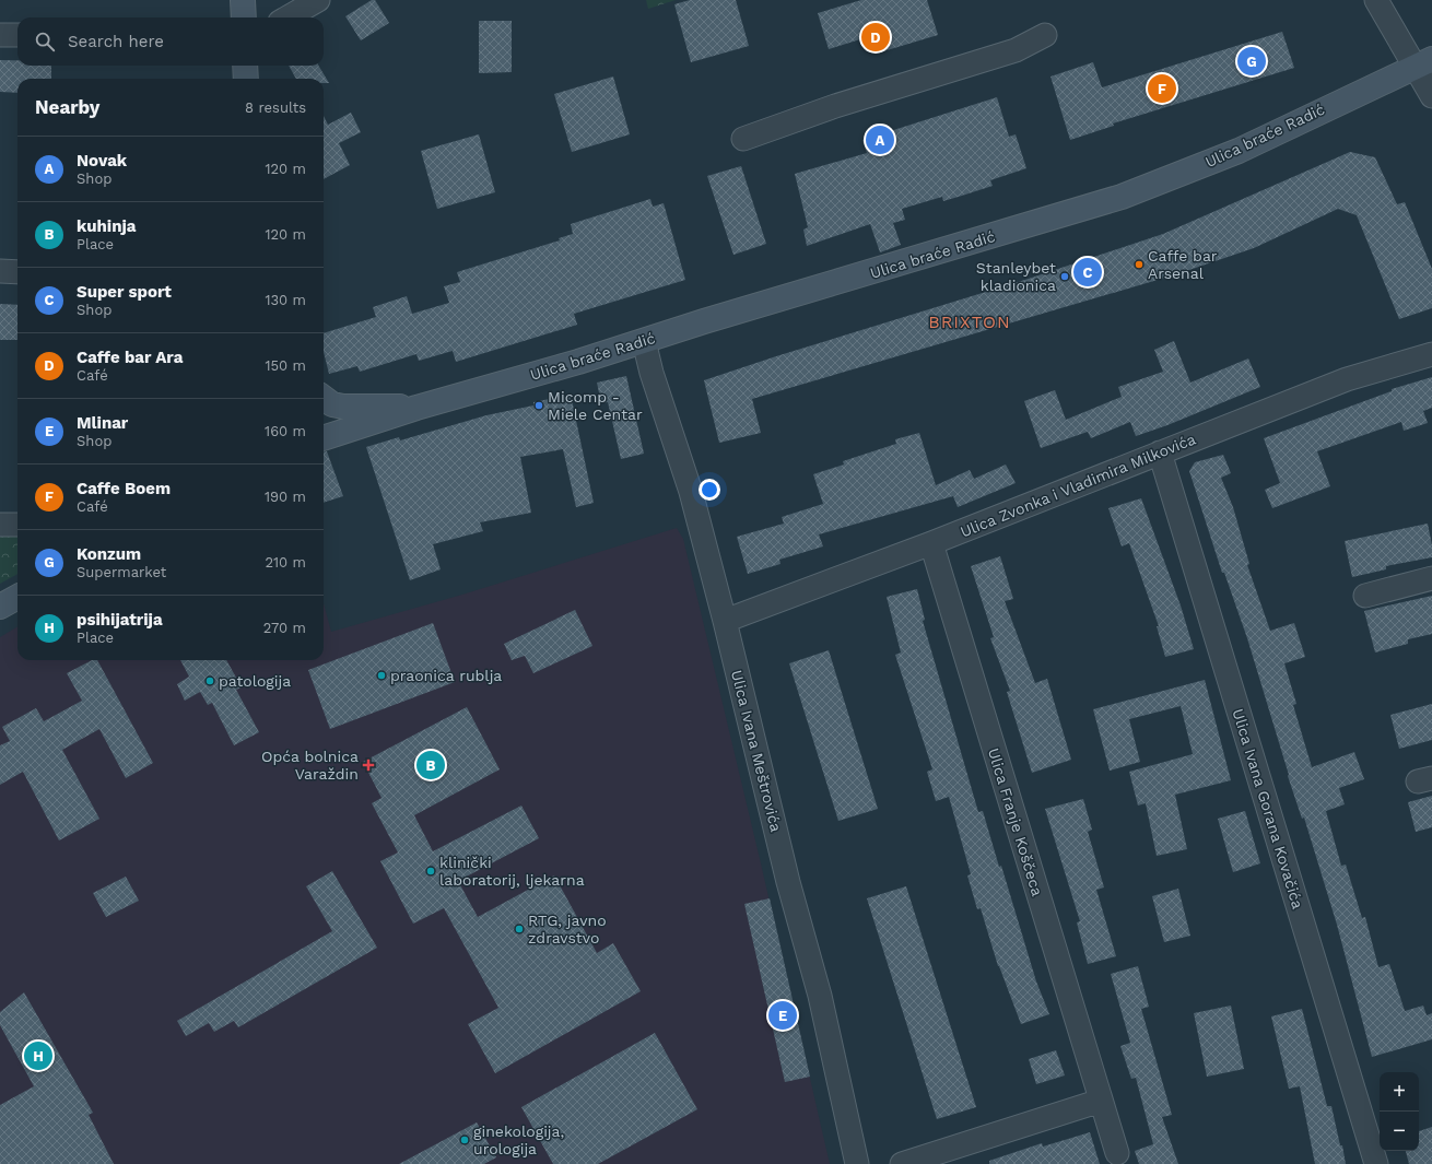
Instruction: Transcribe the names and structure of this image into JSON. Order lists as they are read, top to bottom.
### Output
{
  "streets": {
    "main road": ["Ulica braće Radić"],
    "street": [
      "Ulica Zvonka i Vladimira Milkovića",
      "Ulica Ivana Meštrovića",
      "Ulica Ivana Gorana Kovačića",
      "Ulica Franje Koščeca"
    ]
  },
  "crossings": [
    ["Ulica braće Radić", "Ulica Ivana Meštrovića"],
    ["Ulica Zvonka i Vladimira Milkovića", "Ulica Ivana Meštrovića"],
    ["Ulica Zvonka i Vladimira Milkovića", "Ulica Ivana Gorana Kovačića"],
    ["Ulica Zvonka i Vladimira Milkovića", "Ulica Franje Koščeca"]
  ],
  "districts": ["BRIXTON"],
  "places": {
    "other": [
      "Caffe bar Arsenal",
      "Stanleybet kladionica",
      "Micomp - Miele Centar",
      "praonica rublja",
      "patologija",
      "klinički laboratorij, ljekarna",
      "RTG, javno zdravstvo",
      "ginekologija, urologija"
    ],
    "health": ["Opća bolnica Varaždin"]
  },
  "page": {
    "search": "Search here",
    "pins": [
      "D",
      "G",
      "F",
      "A",
      "C",
      "B",
      "E",
      "H"
    ],
    "heading": ["Nearby", "8 results"],
    "list": [
      {
        "mark": "A",
        "name": "Novak",
        "note": "Shop",
        "value": "120 m"
      },
      {
        "mark": "B",
        "name": "kuhinja",
        "note": "Place",
        "value": "120 m"
      },
      {
        "mark": "C",
        "name": "Super sport",
        "note": "Shop",
        "value": "130 m"
      },
      {
        "mark": "D",
        "name": "Caffe bar Ara",
        "note": "Café",
        "value": "150 m"
      },
      {
        "mark": "E",
        "name": "Mlinar",
        "note": "Shop",
        "value": "160 m"
      },
      {
        "mark": "F",
        "name": "Caffe Boem",
        "note": "Café",
        "value": "190 m"
      },
      {
        "mark": "G",
        "name": "Konzum",
        "note": "Supermarket",
        "value": "210 m"
      },
      {
        "mark": "H",
        "name": "psihijatrija",
        "note": "Place",
        "value": "270 m"
      }
    ],
    "map_buttons": ["+", "−"]
  }
}
